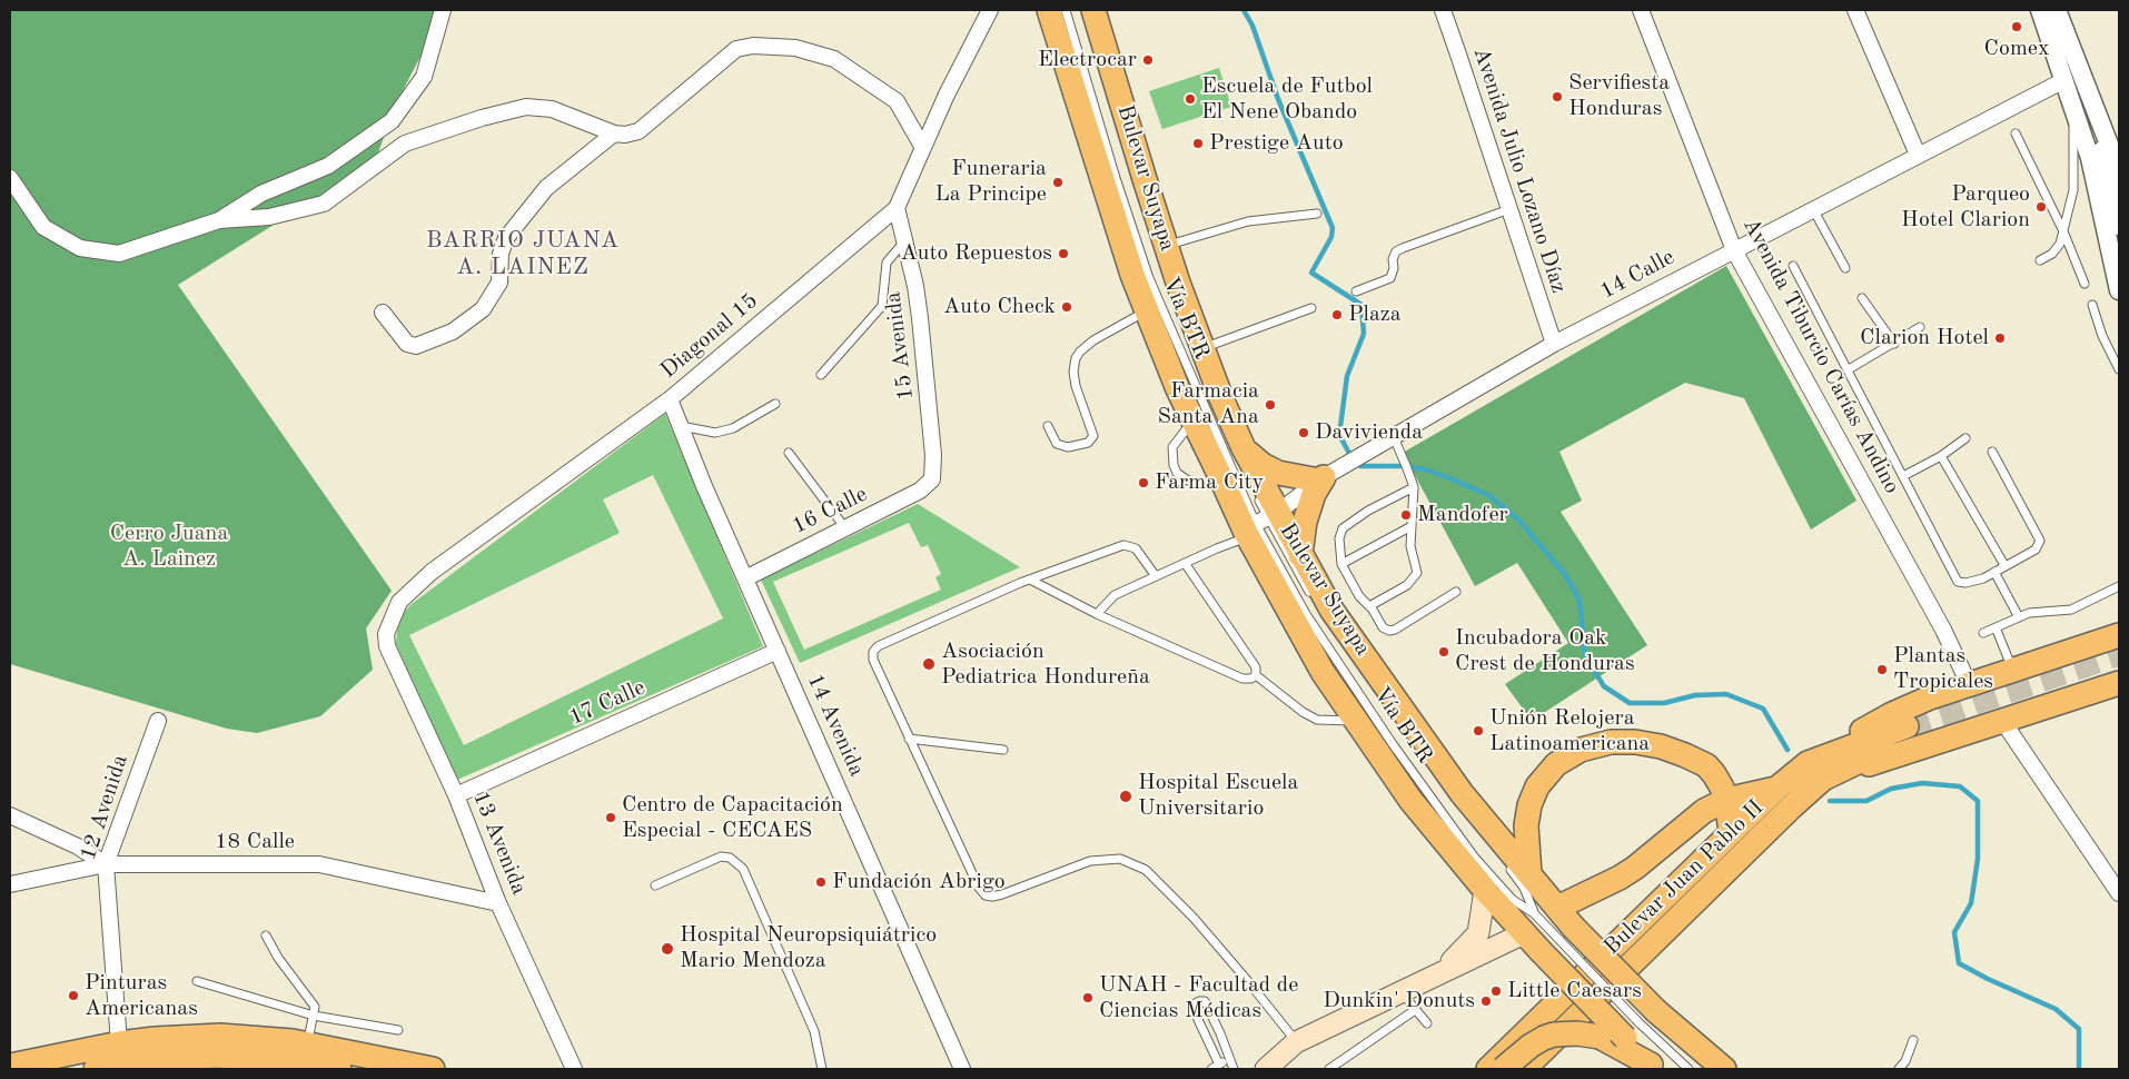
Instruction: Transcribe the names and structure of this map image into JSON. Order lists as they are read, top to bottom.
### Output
{
  "streets": {
    "main road": ["Bulevar Suyapa", "Bulevar Juan Pablo II"],
    "street": [
      "Avenida Julio Lozano Díaz",
      "14 Calle",
      "Diagonal 15",
      "15 Avenida",
      "Avenida Tiburcio Carías Andino",
      "16 Calle",
      "17 Calle",
      "14 Avenida",
      "12 Avenida",
      "18 Calle",
      "13 Avenida"
    ],
    "lane": ["Vía BTR"]
  },
  "crossings": [
    ["Avenida Julio Lozano Díaz", "14 Calle"],
    ["Bulevar Suyapa", "14 Calle"],
    ["Bulevar Suyapa", "Vía BTR"],
    ["14 Calle", "Vía BTR"],
    ["14 Calle", "Avenida Tiburcio Carías Andino"],
    ["Diagonal 15", "15 Avenida"],
    ["Diagonal 15", "14 Avenida"],
    ["Diagonal 15", "13 Avenida"],
    ["15 Avenida", "16 Calle"],
    ["16 Calle", "14 Avenida"],
    ["17 Calle", "14 Avenida"],
    ["17 Calle", "13 Avenida"],
    ["12 Avenida", "18 Calle"],
    ["18 Calle", "13 Avenida"]
  ],
  "districts": ["BARRIO JUANA A. LAINEZ"],
  "parks": ["Cerro Juana A. Lainez"],
  "places": [
    "Comex",
    "Electrocar",
    "Servifiesta Honduras",
    "Escuela de Futbol El Nene Obando",
    "Prestige Auto",
    "Funeraria La Principe",
    "Parqueo Hotel Clarion",
    "Auto Repuestos",
    "Auto Check",
    "Plaza",
    "Clarion Hotel",
    "Farmacia Santa Ana",
    "Davivienda",
    "Farma City",
    "Mandofer",
    "Incubadora Oak Crest de Honduras",
    "Asociación Pediatrica Hondureña",
    "Plantas Tropicales",
    "Unión Relojera Latinoamericana",
    "Hospital Escuela Universitario",
    "Centro de Capacitación Especial - CECAES",
    "Fundación Abrigo",
    "Hospital Neuropsiquiátrico Mario Mendoza",
    "Little Caesars",
    "Pinturas Americanas",
    "UNAH - Facultad de Ciencias Médicas",
    "Dunkin' Donuts"
  ]
}
